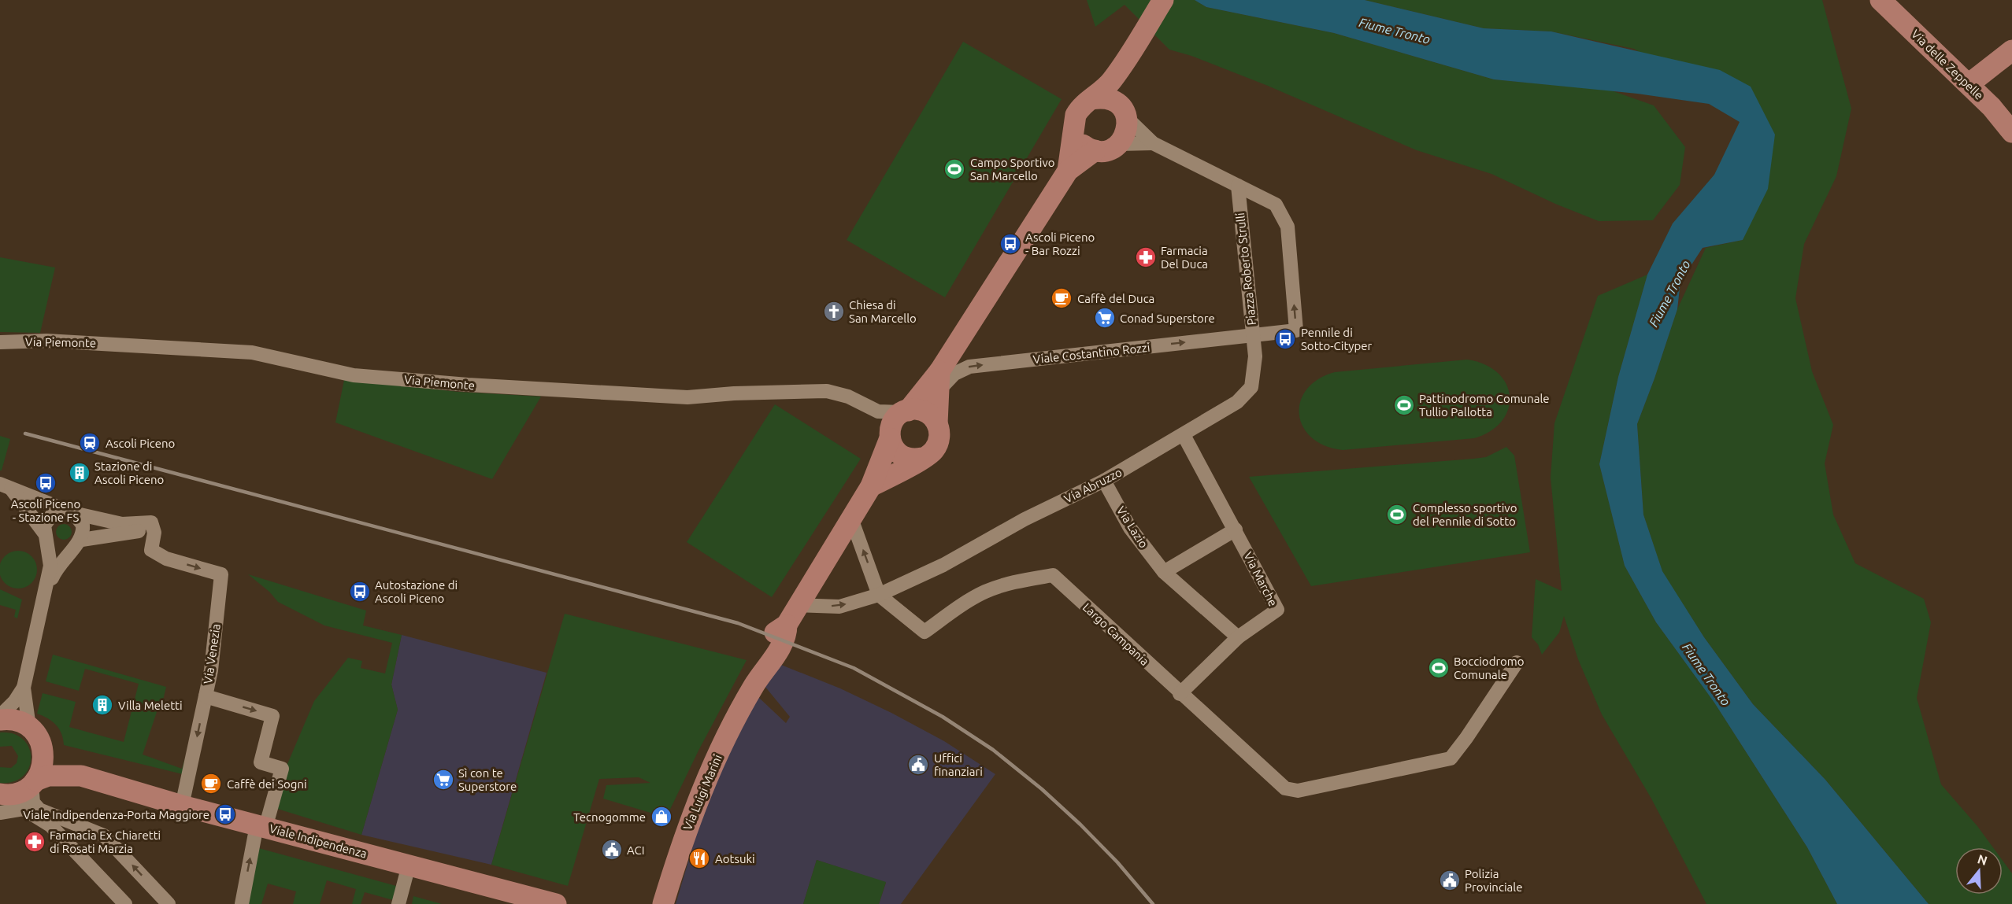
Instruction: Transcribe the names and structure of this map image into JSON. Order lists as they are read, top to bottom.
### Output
{
  "streets": {
    "street": [
      "Via delle Zeppelle",
      "Piazza Roberto Strulli",
      "Via Piemonte",
      "Viale Costantino Rozzi",
      "Via Abruzzo",
      "Via Lazio",
      "Via Marche",
      "Largo Campania",
      "Via Venezia",
      "Via Luigi Marini",
      "Viale Indipendenza"
    ]
  },
  "crossings": [
    ["Piazza Roberto Strulli", "Viale Costantino Rozzi"],
    ["Piazza Roberto Strulli", "Via Abruzzo"],
    ["Via Piemonte", "Viale Costantino Rozzi"],
    ["Viale Costantino Rozzi", "Via Abruzzo"],
    ["Viale Costantino Rozzi", "Via Luigi Marini"],
    ["Via Abruzzo", "Via Lazio"],
    ["Via Abruzzo", "Via Marche"],
    ["Via Abruzzo", "Largo Campania"],
    ["Via Lazio", "Via Marche"],
    ["Via Marche", "Largo Campania"],
    ["Via Venezia", "Viale Indipendenza"]
  ],
  "one_way": ["Via Venezia"],
  "water": ["Fiume Tronto"],
  "places": {
    "sports": [
      "Campo Sportivo San Marcello",
      "Pattinodromo Comunale Tullio Pallotta",
      "Complesso sportivo del Pennile di Sotto",
      "Bocciodromo Comunale"
    ],
    "bus stop": [
      "Ascoli Piceno - Bar Rozzi",
      "Pennile di Sotto-Cityper",
      "Ascoli Piceno - Stazione FS",
      "Autostazione di Ascoli Piceno",
      "Viale Indipendenza-Porta Maggiore"
    ],
    "pharmacy": ["Farmacia Del Duca", "Farmacia Ex Chiaretti di Rosati Marzia"],
    "cafe": ["Caffè del Duca", "Caffè dei Sogni"],
    "church": ["Chiesa di San Marcello"],
    "supermarket": ["Conad Superstore", "Sì con te Superstore"],
    "station": ["Ascoli Piceno"],
    "building": ["Stazione di Ascoli Piceno", "Villa Meletti"],
    "public building": ["Uffici finanziari", "ACI", "Polizia Provinciale"],
    "shop": ["Tecnogomme"],
    "restaurant": ["Aotsuki"]
  },
  "north": "top"
}
